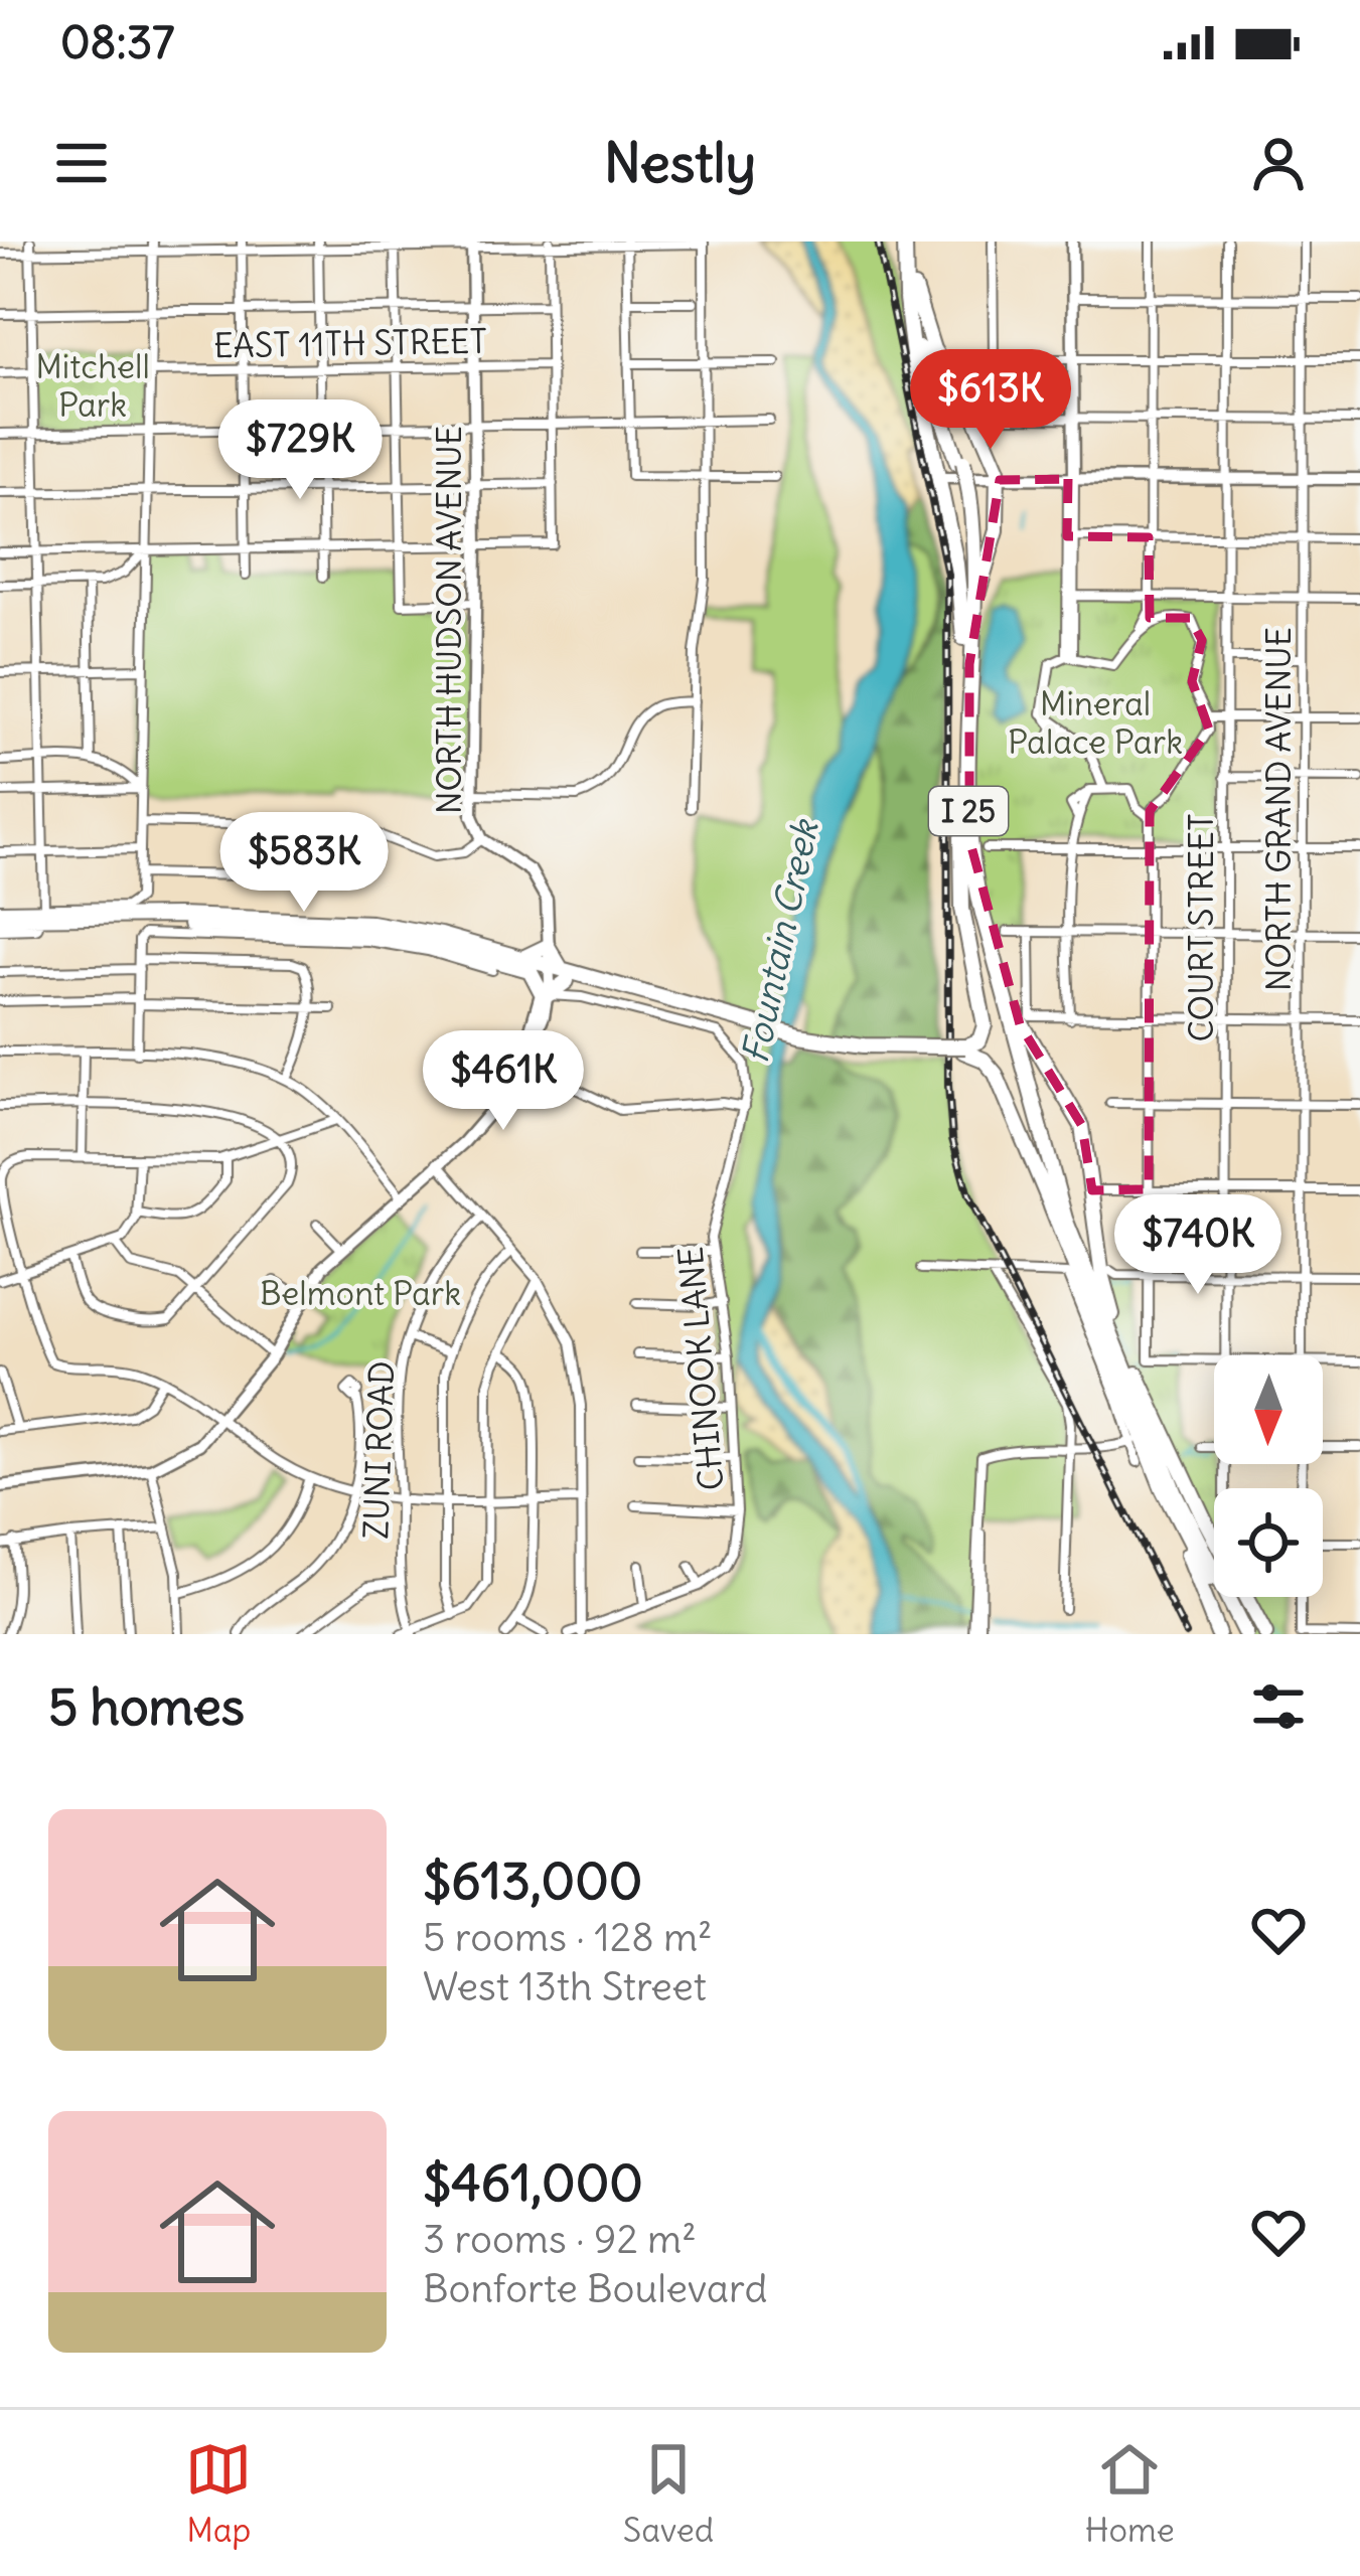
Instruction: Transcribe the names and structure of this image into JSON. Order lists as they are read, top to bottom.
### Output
{
  "streets": {
    "highway": ["I 25"],
    "main road": ["NORTH HUDSON AVENUE"],
    "street": [
      "EAST 11TH STREET",
      "NORTH GRAND AVENUE",
      "COURT STREET",
      "CHINOOK LANE",
      "ZUNI ROAD"
    ]
  },
  "crossings": [
    ["EAST 11TH STREET", "NORTH HUDSON AVENUE"]
  ],
  "water": ["Fountain Creek"],
  "parks": ["Mitchell Park", "Mineral Palace Park", "Belmont Park"],
  "north": "bottom",
  "page": {
    "status": "08:37",
    "header": "Nestly",
    "price": [
      "$613K",
      "$729K",
      "$583K",
      "$461K",
      "$740K"
    ],
    "heading": "5 homes",
    "list": [
      {
        "name": "$613,000",
        "note": "5 rooms · 128 m² · West 13th Street"
      },
      {
        "name": "$461,000",
        "note": "3 rooms · 92 m² · Bonforte Boulevard"
      }
    ],
    "tabs": ["Map", "Saved", "Home"]
  }
}
